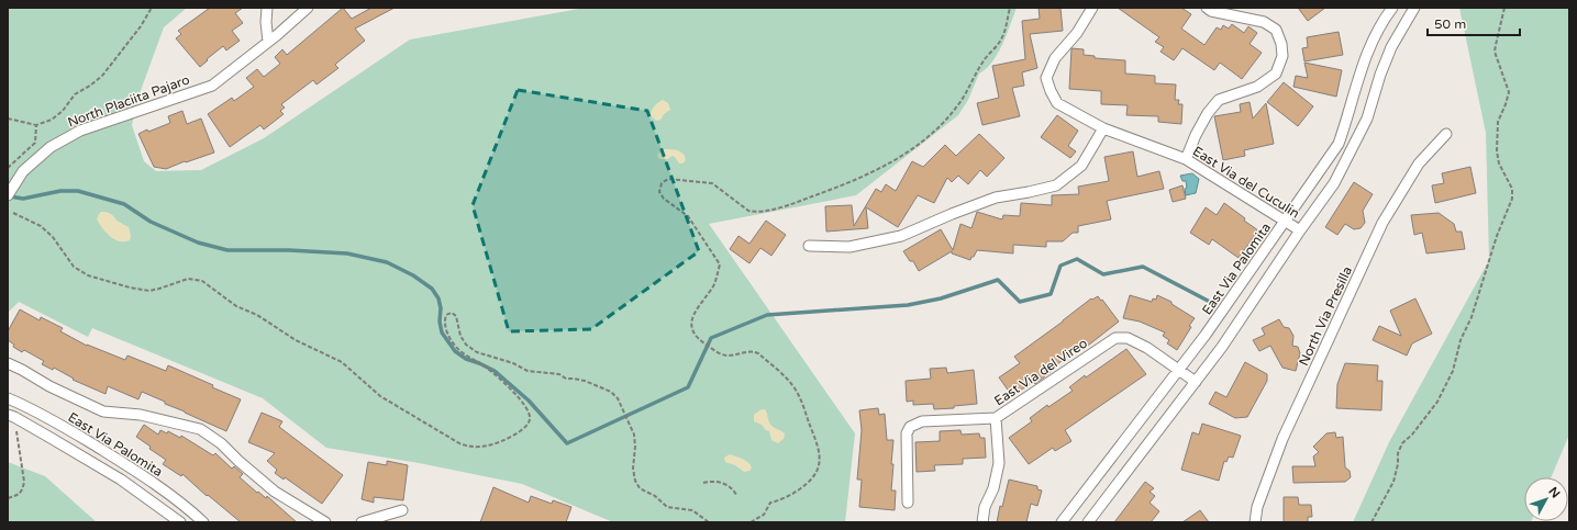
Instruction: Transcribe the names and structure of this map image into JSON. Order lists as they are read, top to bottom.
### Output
{
  "streets": {
    "street": [
      "North Placiita Pajaro",
      "East Via del Cuculin",
      "East Via Palomita",
      "North Via Presilla",
      "East Via del Vireo"
    ]
  },
  "crossings": [
    ["East Via del Cuculin", "East Via Palomita"],
    ["East Via Palomita", "East Via del Vireo"]
  ],
  "scale_bar": "50 m",
  "north": "top right"
}
